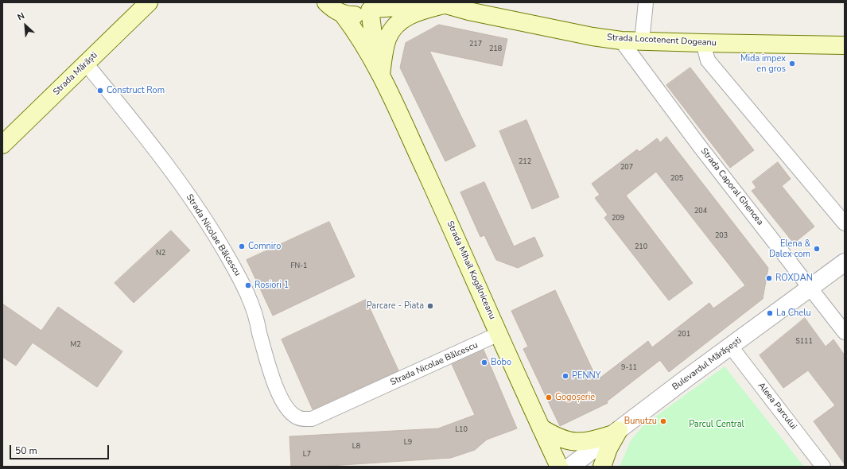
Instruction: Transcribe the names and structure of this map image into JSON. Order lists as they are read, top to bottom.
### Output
{
  "streets": {
    "main road": ["Strada Locotenent Dogeanu", "Strada Mărăști", "Strada Mihail Kogălniceanu"],
    "street": [
      "Strada Caporal Ghencea",
      "Strada Nicolae Bălcescu",
      "Bulevardul Mărășești",
      "Aleea Parcului"
    ]
  },
  "crossings": [
    ["Strada Locotenent Dogeanu", "Strada Caporal Ghencea"],
    ["Strada Locotenent Dogeanu", "Strada Mihail Kogălniceanu"],
    ["Strada Mărăști", "Strada Nicolae Bălcescu"],
    ["Strada Caporal Ghencea", "Bulevardul Mărășești"],
    ["Strada Nicolae Bălcescu", "Strada Mihail Kogălniceanu"],
    ["Bulevardul Mărășești", "Aleea Parcului"]
  ],
  "parks": ["Parcul Central"],
  "places": [
    "Mida impex en gros",
    "Construct Rom",
    "Comniro",
    "Elena & Dalex com",
    "ROXDAN",
    "Rosiori 1",
    "Parcare - Piata",
    "La Chelu",
    "Bobo",
    "PENNY",
    "Gogoșerie",
    "Bunutzu"
  ],
  "house_numbers": [
    "217",
    "218",
    "212",
    "207",
    "205",
    "204",
    "209",
    "203",
    "210",
    "N2",
    "FN-1",
    "201",
    "S111",
    "M2",
    "9-11",
    "L10",
    "L9",
    "L8",
    "L7"
  ],
  "scale_bar": "50 m",
  "north": "top left"
}
